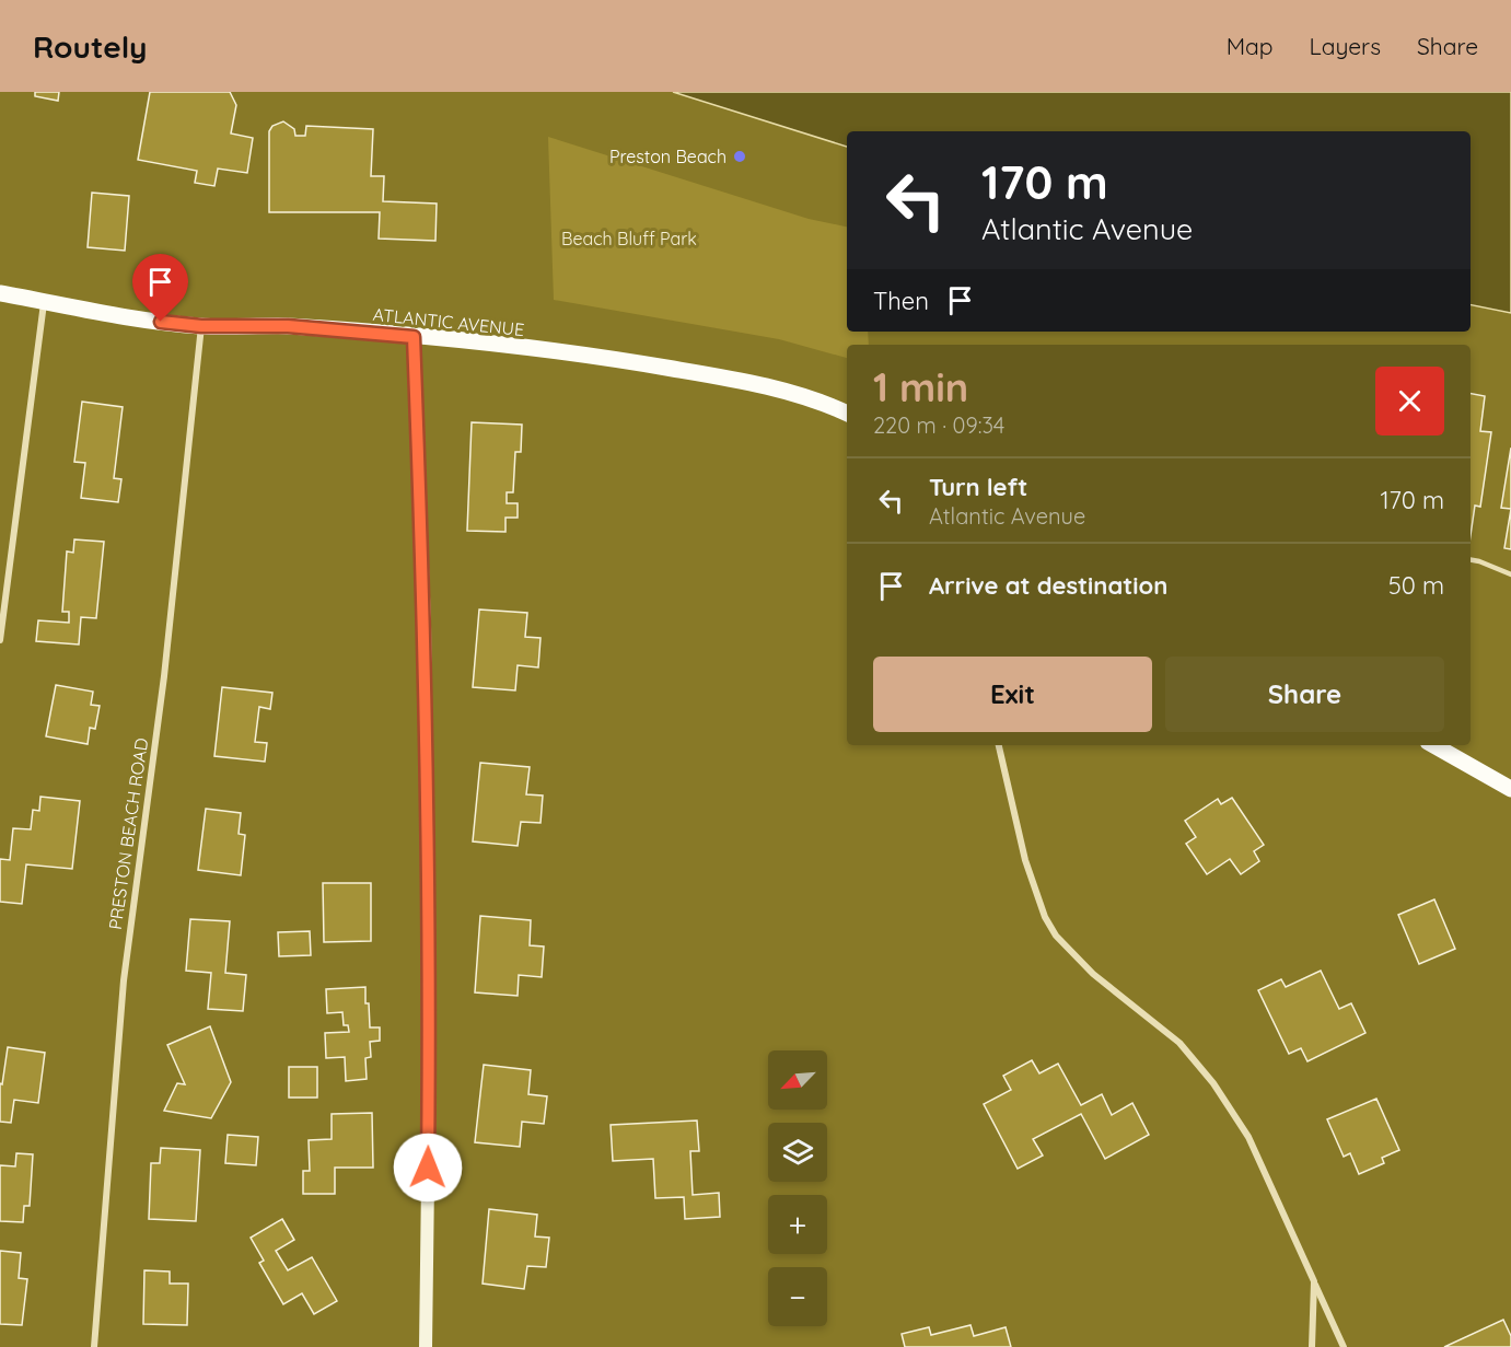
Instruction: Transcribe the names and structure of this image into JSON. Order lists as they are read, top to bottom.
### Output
{
  "streets": {
    "main road": ["ATLANTIC AVENUE"],
    "street": ["PRESTON BEACH ROAD"]
  },
  "crossings": [
    ["ATLANTIC AVENUE", "PRESTON BEACH ROAD"]
  ],
  "parks": ["Beach Bluff Park"],
  "places": ["Preston Beach"],
  "north": "bottom left",
  "page": {
    "header": "Routely",
    "nav": ["Map", "Layers", "Share"],
    "turn": ["170 m", "Atlantic Avenue"],
    "then": "Then",
    "heading": ["1 min", "220 m · 09:34"],
    "list": [
      {
        "name": "Turn left",
        "note": "Atlantic Avenue",
        "value": "170 m"
      },
      {
        "name": "Arrive at destination",
        "value": "50 m"
      }
    ],
    "buttons": ["Exit", "Share"],
    "map_buttons": ["+", "−"]
  }
}
